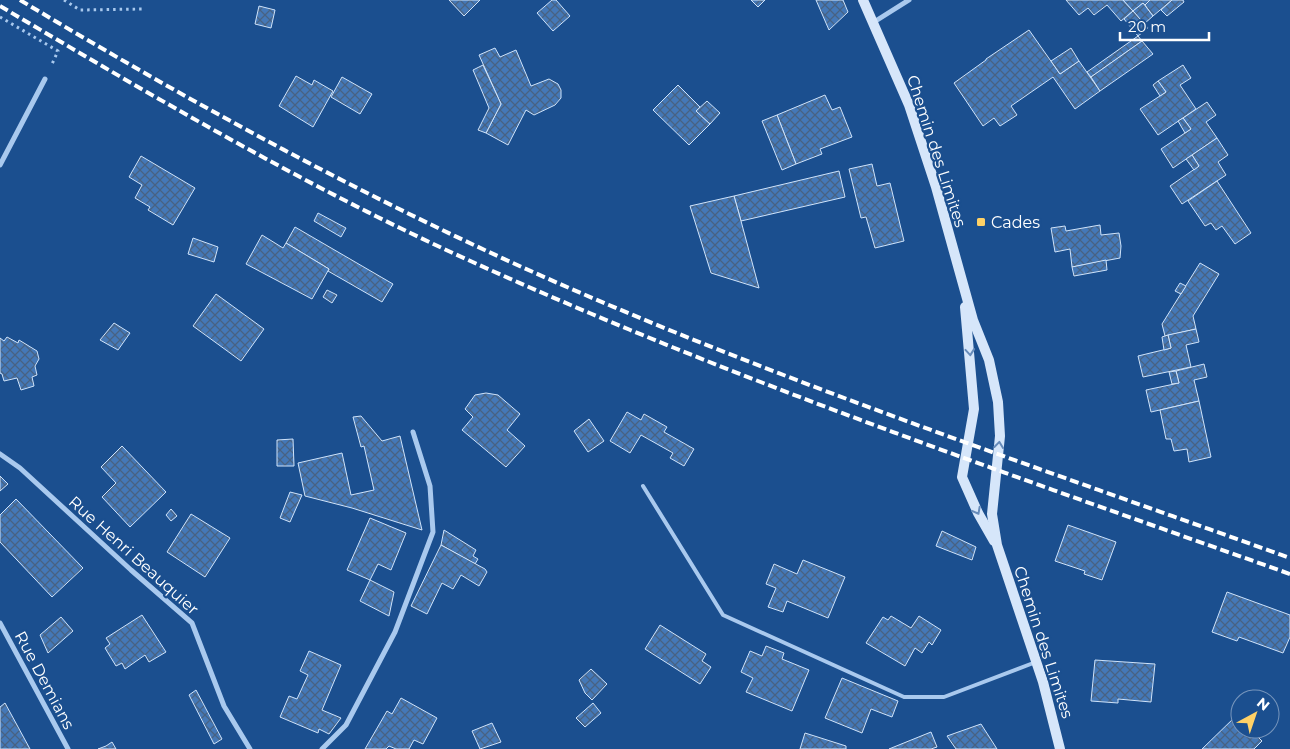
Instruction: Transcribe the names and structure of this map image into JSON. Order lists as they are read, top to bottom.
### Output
{
  "streets": {
    "street": ["Chemin des Limites", "Rue Henri Beauquier", "Rue Demians"]
  },
  "places": {
    "transit": ["Cades"]
  },
  "scale_bar": "20 m",
  "north": "top right"
}
